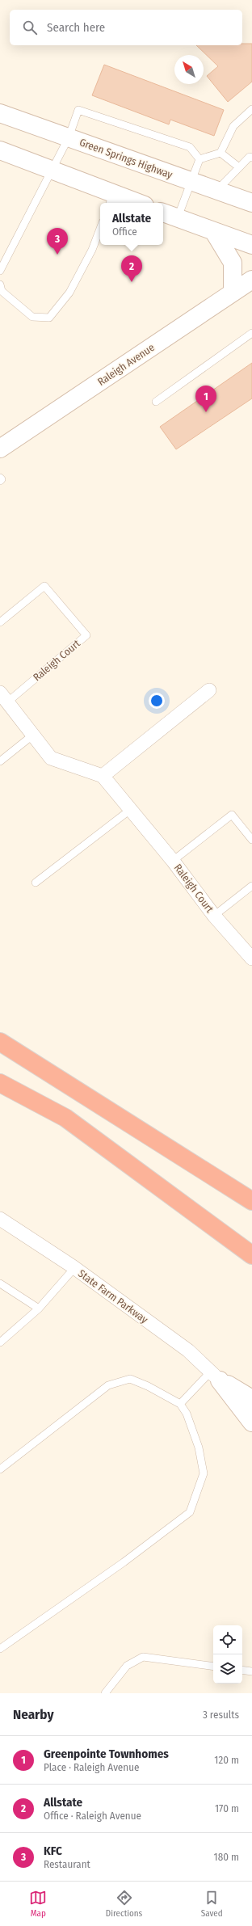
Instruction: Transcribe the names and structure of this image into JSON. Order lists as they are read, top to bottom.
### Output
{
  "streets": {
    "main road": ["Green Springs Highway", "Raleigh Avenue", "State Farm Parkway"],
    "street": ["Raleigh Court"]
  },
  "north": "top left",
  "page": {
    "search": "Search here",
    "popup": ["Allstate", "Office"],
    "pins": ["3", "2", "1"],
    "heading": ["Nearby", "3 results"],
    "list": [
      {
        "mark": "1",
        "name": "Greenpointe Townhomes",
        "note": "Place · Raleigh Avenue",
        "value": "120 m"
      },
      {
        "mark": "2",
        "name": "Allstate",
        "note": "Office · Raleigh Avenue",
        "value": "170 m"
      },
      {
        "mark": "3",
        "name": "KFC",
        "note": "Restaurant",
        "value": "180 m"
      }
    ],
    "nav": ["Map", "Directions", "Saved"]
  }
}
